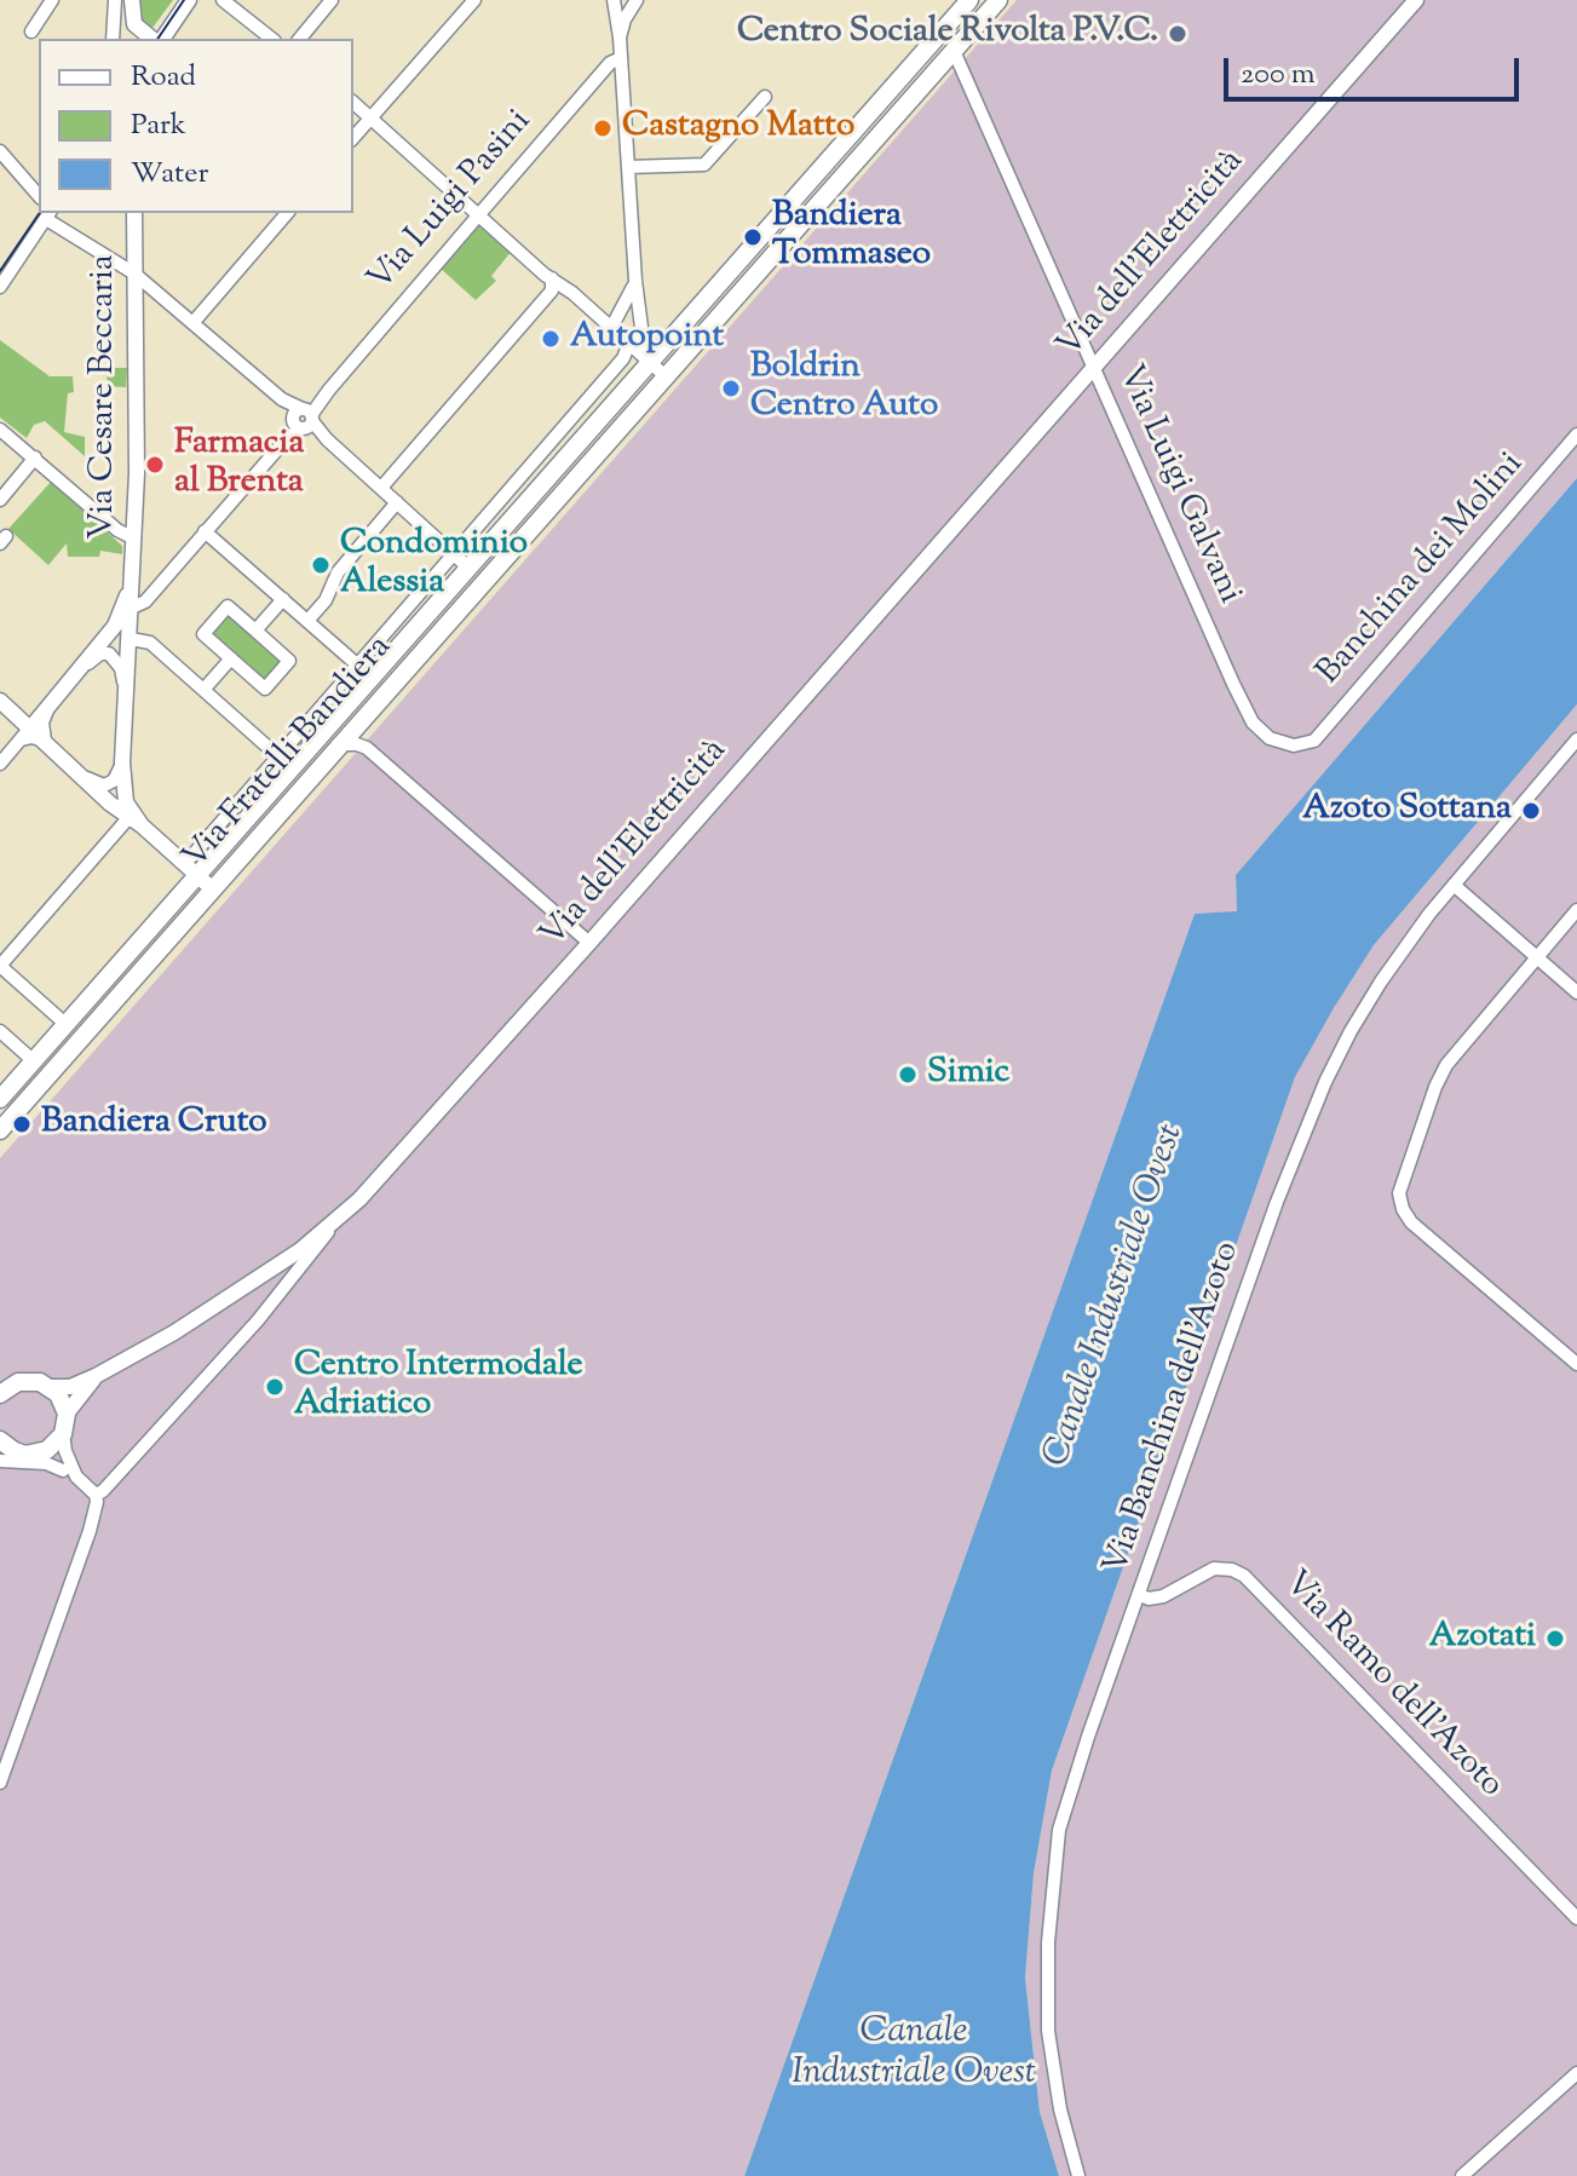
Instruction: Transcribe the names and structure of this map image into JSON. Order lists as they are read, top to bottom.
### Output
{
  "streets": {
    "main road": ["Via Fratelli Bandiera"],
    "street": [
      "Via Luigi Pasini",
      "Via dell'Elettricità",
      "Via Cesare Beccaria",
      "Via Luigi Galvani",
      "Banchina dei Molini",
      "Via Banchina dell'Azoto",
      "Via Ramo dell'Azoto"
    ]
  },
  "crossings": [
    ["Via Luigi Pasini", "Via Cesare Beccaria"],
    ["Via dell'Elettricità", "Via Luigi Galvani"],
    ["Via Luigi Galvani", "Banchina dei Molini"],
    ["Via Luigi Galvani", "Via Fratelli Bandiera"],
    ["Via Banchina dell'Azoto", "Via Ramo dell'Azoto"]
  ],
  "water": ["Canale Industriale Ovest"],
  "places": [
    "Centro Sociale Rivolta P.V.C.",
    "Castagno Matto",
    "Bandiera Tommaseo",
    "Autopoint",
    "Boldrin Centro Auto",
    "Farmacia al Brenta",
    "Condominio Alessia",
    "Azoto Sottana",
    "Simic",
    "Bandiera Cruto",
    "Centro Intermodale Adriatico",
    "Azotati"
  ],
  "legend": ["Road", "Park", "Water"],
  "scale_bar": "200 m"
}
